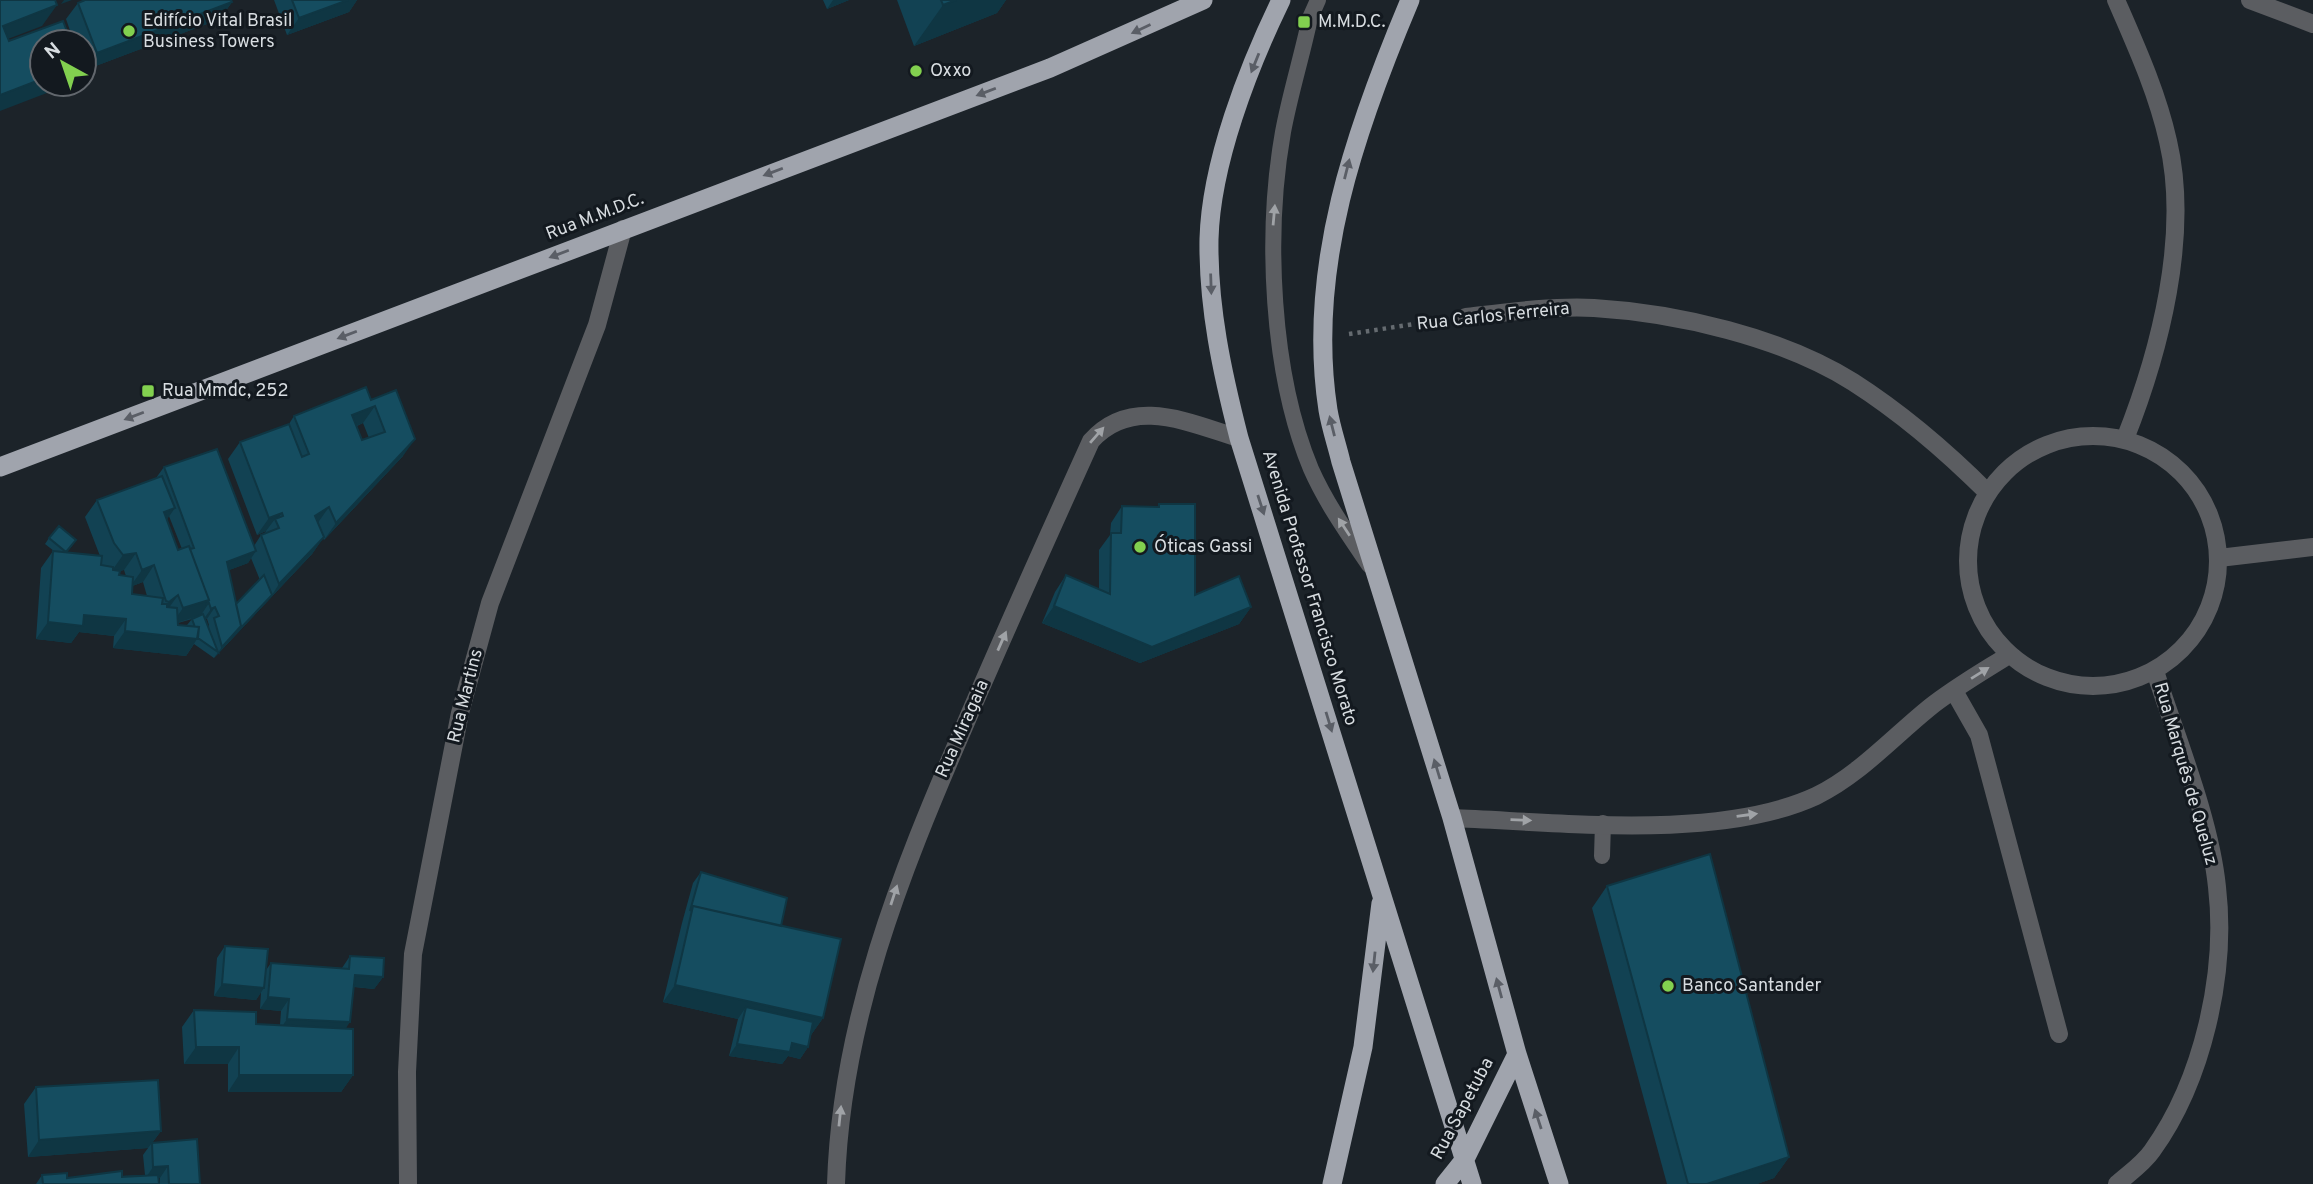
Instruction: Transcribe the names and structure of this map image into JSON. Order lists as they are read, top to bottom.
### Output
{
  "streets": {
    "highway": ["Rua M.M.D.C.", "Avenida Professor Francisco Morato", "Rua Sapetuba"],
    "street": [
      "Rua Carlos Ferreira",
      "Rua Martins",
      "Rua Miragaia",
      "Rua Marquês de Queluz"
    ]
  },
  "crossings": [
    ["Rua M.M.D.C.", "Rua Martins"],
    ["Rua Carlos Ferreira", "Avenida Professor Francisco Morato"],
    ["Avenida Professor Francisco Morato", "Rua Miragaia"],
    ["Avenida Professor Francisco Morato", "Rua Sapetuba"]
  ],
  "one_way": ["Rua M.M.D.C.", "Rua Miragaia"],
  "places": {
    "transit": ["M.M.D.C.", "Rua Mmdc, 252"],
    "other": [
      "Edifício Vital Brasil Business Towers",
      "Oxxo",
      "Óticas Gassi",
      "Banco Santander"
    ]
  },
  "north": "top left"
}
